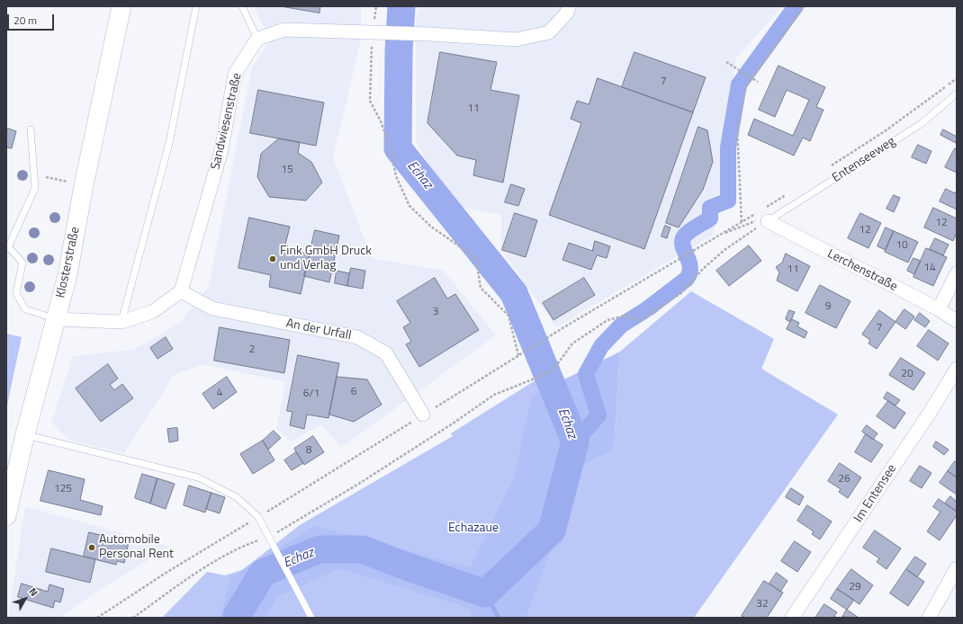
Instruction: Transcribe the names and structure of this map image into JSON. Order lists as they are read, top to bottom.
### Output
{
  "streets": {
    "main road": ["Klosterstraße"],
    "street": [
      "Sandwiesenstraße",
      "Lerchenstraße",
      "An der Urfall",
      "Im Entensee"
    ],
    "lane": ["Entenseeweg"]
  },
  "crossings": [
    ["Sandwiesenstraße", "An der Urfall"],
    ["Entenseeweg", "Lerchenstraße"]
  ],
  "water": ["Echaz"],
  "parks": ["Echazaue"],
  "places": ["Fink GmbH Druck und Verlag", "Automobile Personal Rent"],
  "house_numbers": [
    "7",
    "11",
    "15",
    "12",
    "12",
    "10",
    "14",
    "11",
    "9",
    "3",
    "7",
    "2",
    "20",
    "6",
    "4",
    "6/1",
    "8",
    "26",
    "125",
    "29",
    "32"
  ],
  "scale_bar": "20 m",
  "north": "top right"
}
